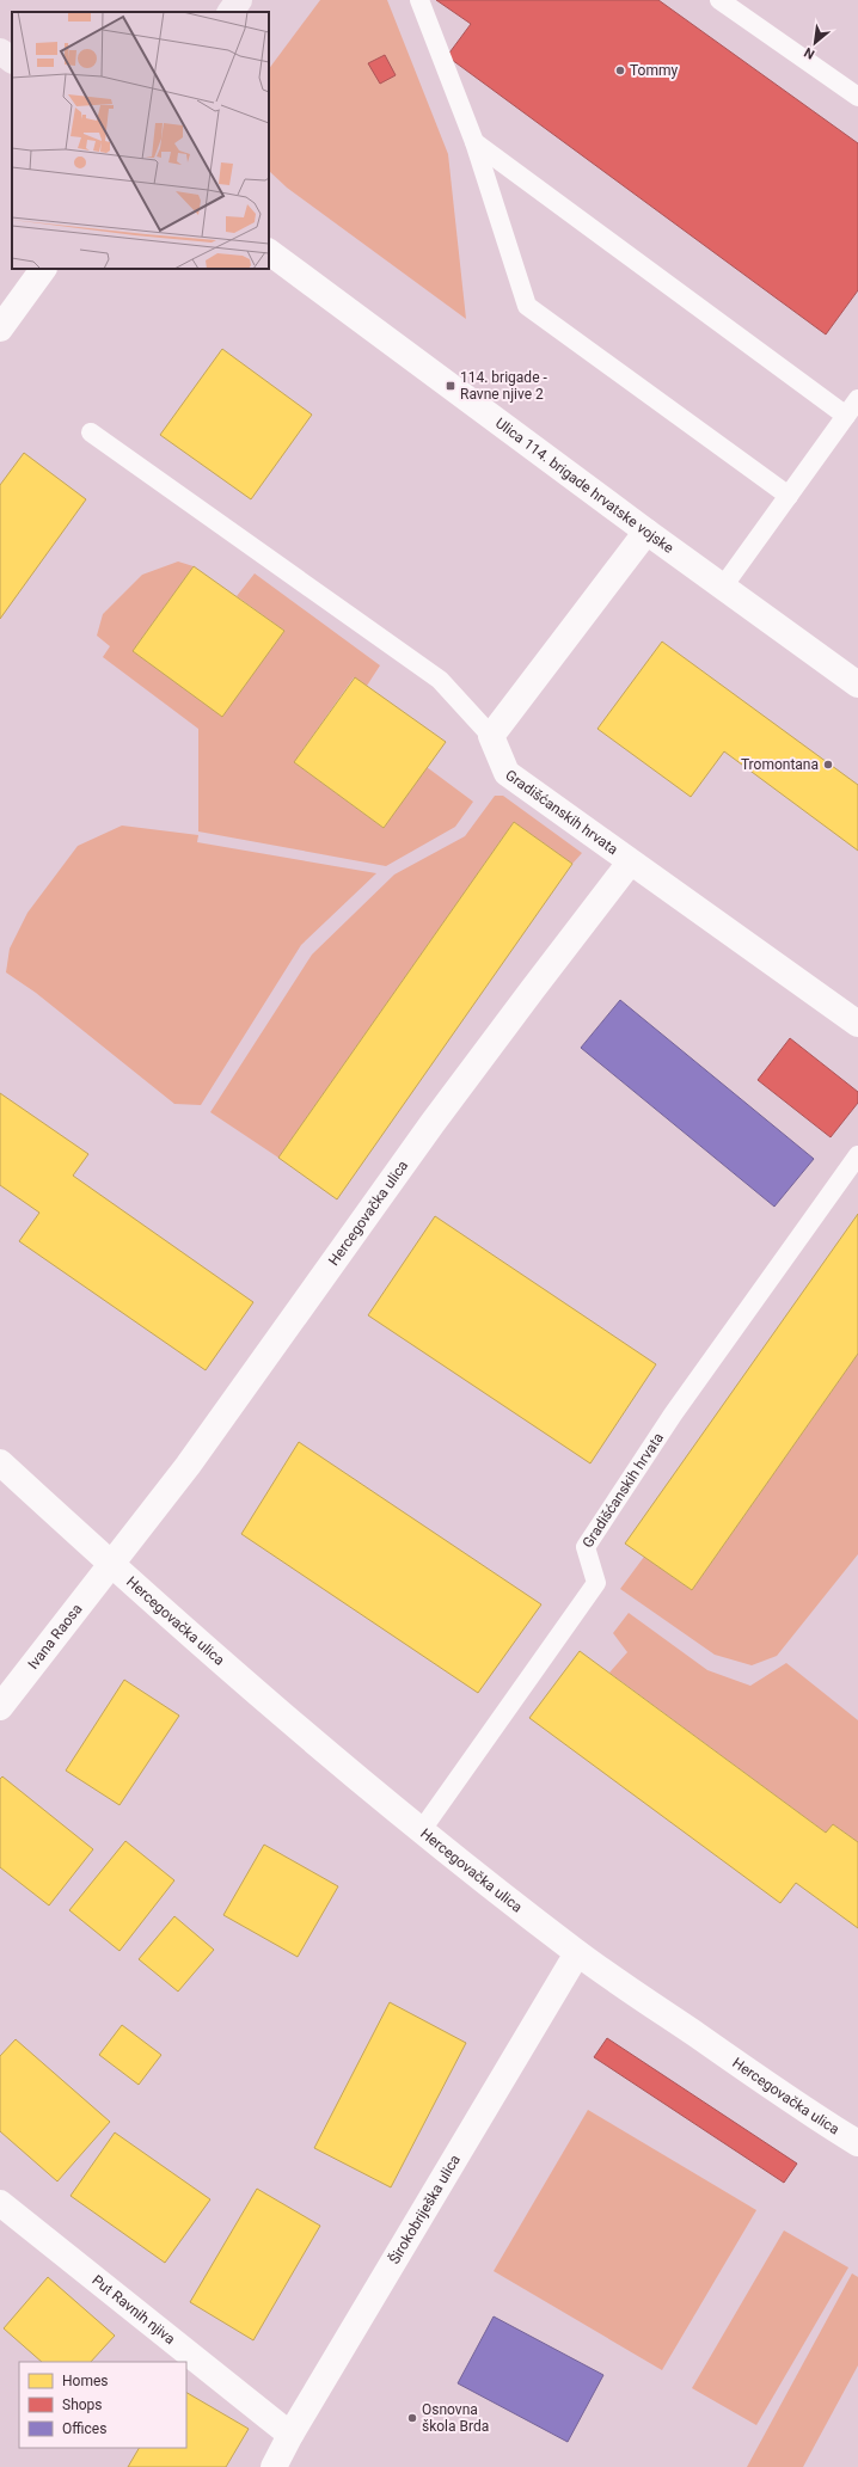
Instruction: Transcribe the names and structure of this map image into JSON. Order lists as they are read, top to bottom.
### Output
{
  "streets": {
    "street": [
      "Ulica 114. brigade hrvatske vojske",
      "Gradišćanskih hrvata",
      "Hercegovačka ulica",
      "Ivana Raosa",
      "Širokobriješka ulica",
      "Put Ravnih njiva"
    ]
  },
  "crossings": [
    ["Gradišćanskih hrvata", "Hercegovačka ulica"],
    ["Hercegovačka ulica", "Ivana Raosa"],
    ["Hercegovačka ulica", "Širokobriješka ulica"],
    ["Širokobriješka ulica", "Put Ravnih njiva"]
  ],
  "places": {
    "other": ["Tommy", "Tromontana", "Osnovna škola Brda"],
    "transit": ["114. brigade - Ravne njive 2"]
  },
  "legend": ["Homes", "Shops", "Offices"],
  "north": "bottom left"
}
